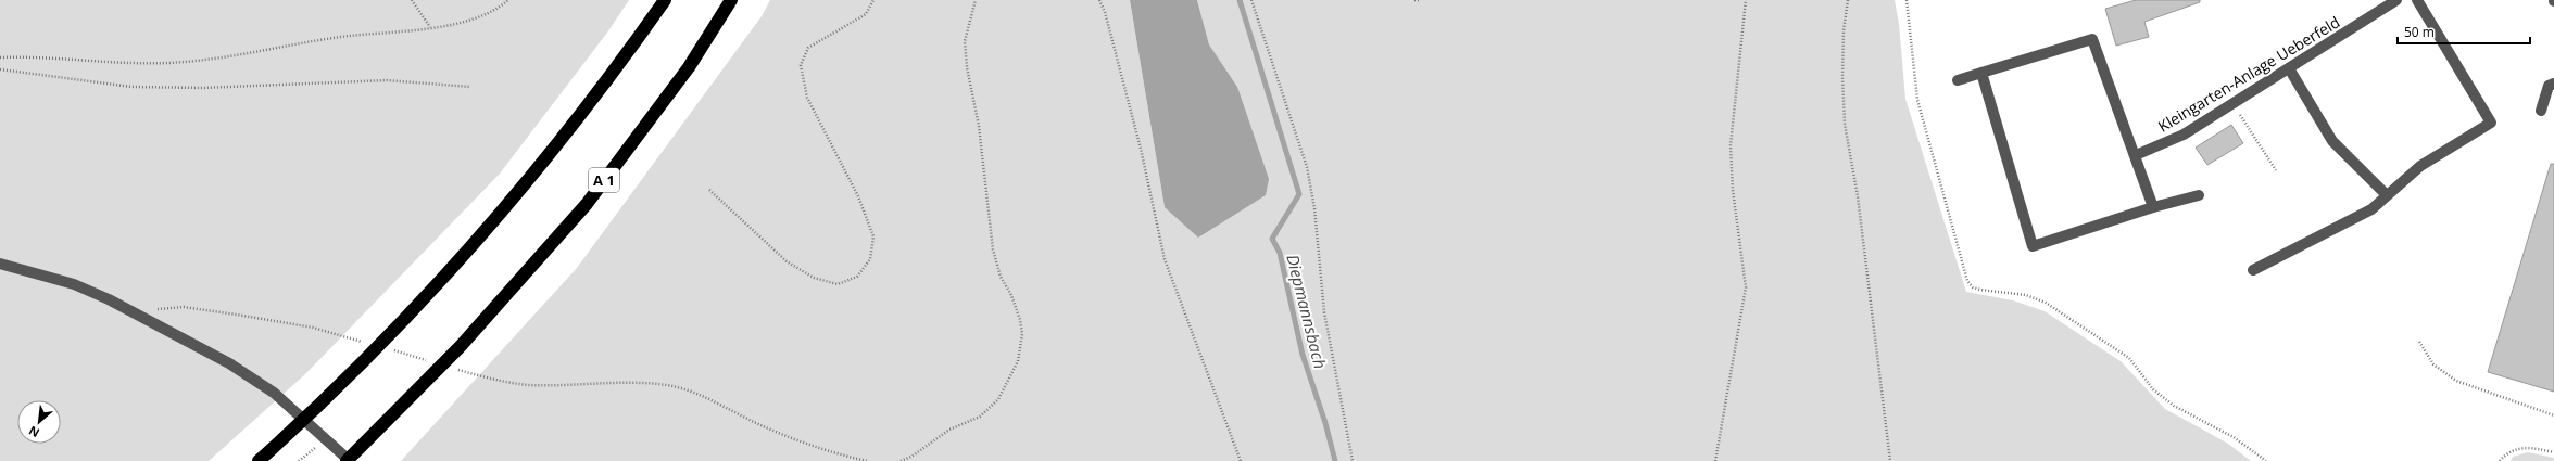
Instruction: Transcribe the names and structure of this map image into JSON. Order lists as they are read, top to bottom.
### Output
{
  "streets": {
    "highway": ["A 1"],
    "street": ["Kleingarten-Anlage Ueberfeld"]
  },
  "water": ["Diepmannsbach"],
  "scale_bar": "50 m",
  "north": "bottom left"
}
